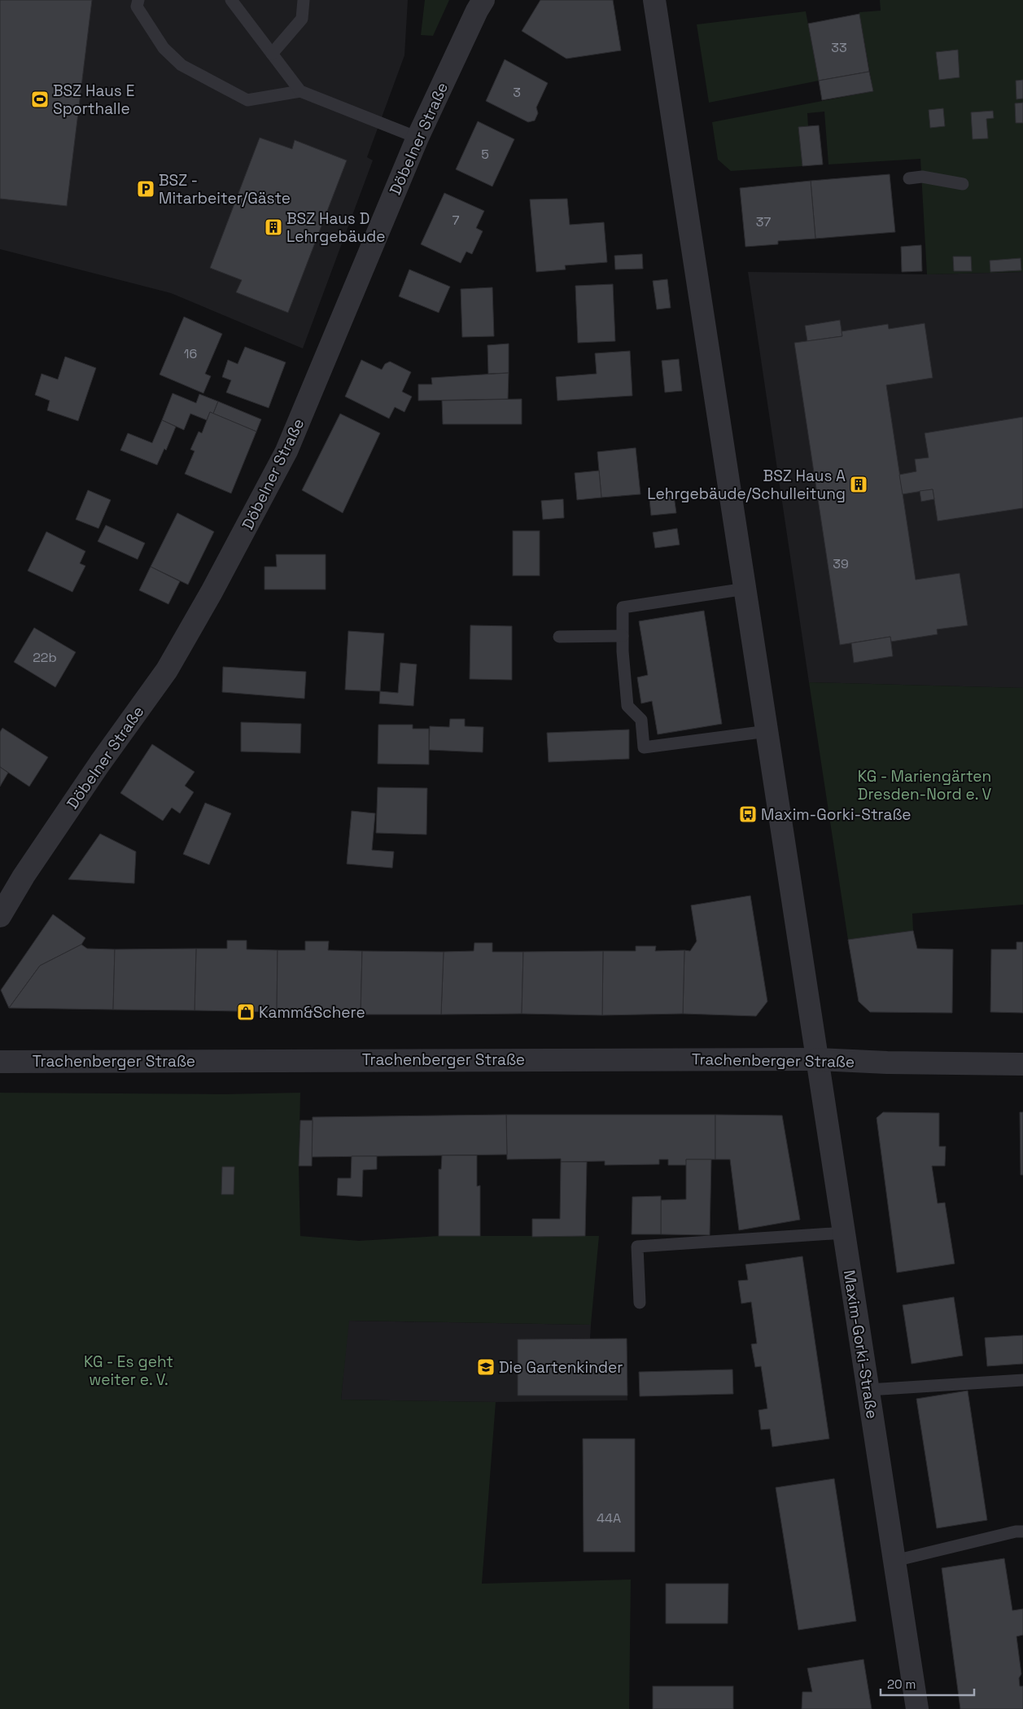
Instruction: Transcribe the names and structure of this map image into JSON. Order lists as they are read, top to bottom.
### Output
{
  "streets": {
    "street": ["Döbelner Straße", "Trachenberger Straße", "Maxim-Gorki-Straße"]
  },
  "crossings": [
    ["Trachenberger Straße", "Maxim-Gorki-Straße"]
  ],
  "parks": ["KG - Mariengärten Dresden-Nord e. V", "KG - Es geht weiter e. V."],
  "places": {
    "sports": ["BSZ Haus E Sporthalle"],
    "parking": ["BSZ - Mitarbeiter/Gäste"],
    "building": ["BSZ Haus D Lehrgebäude", "BSZ Haus A Lehrgebäude/Schulleitung"],
    "bus stop": ["Maxim-Gorki-Straße"],
    "shop": ["Kamm&Schere"],
    "school or university": ["Die Gartenkinder"]
  },
  "house_numbers": [
    "33",
    "3",
    "5",
    "7",
    "37",
    "16",
    "39",
    "22b",
    "44A"
  ],
  "scale_bar": "20 m"
}
